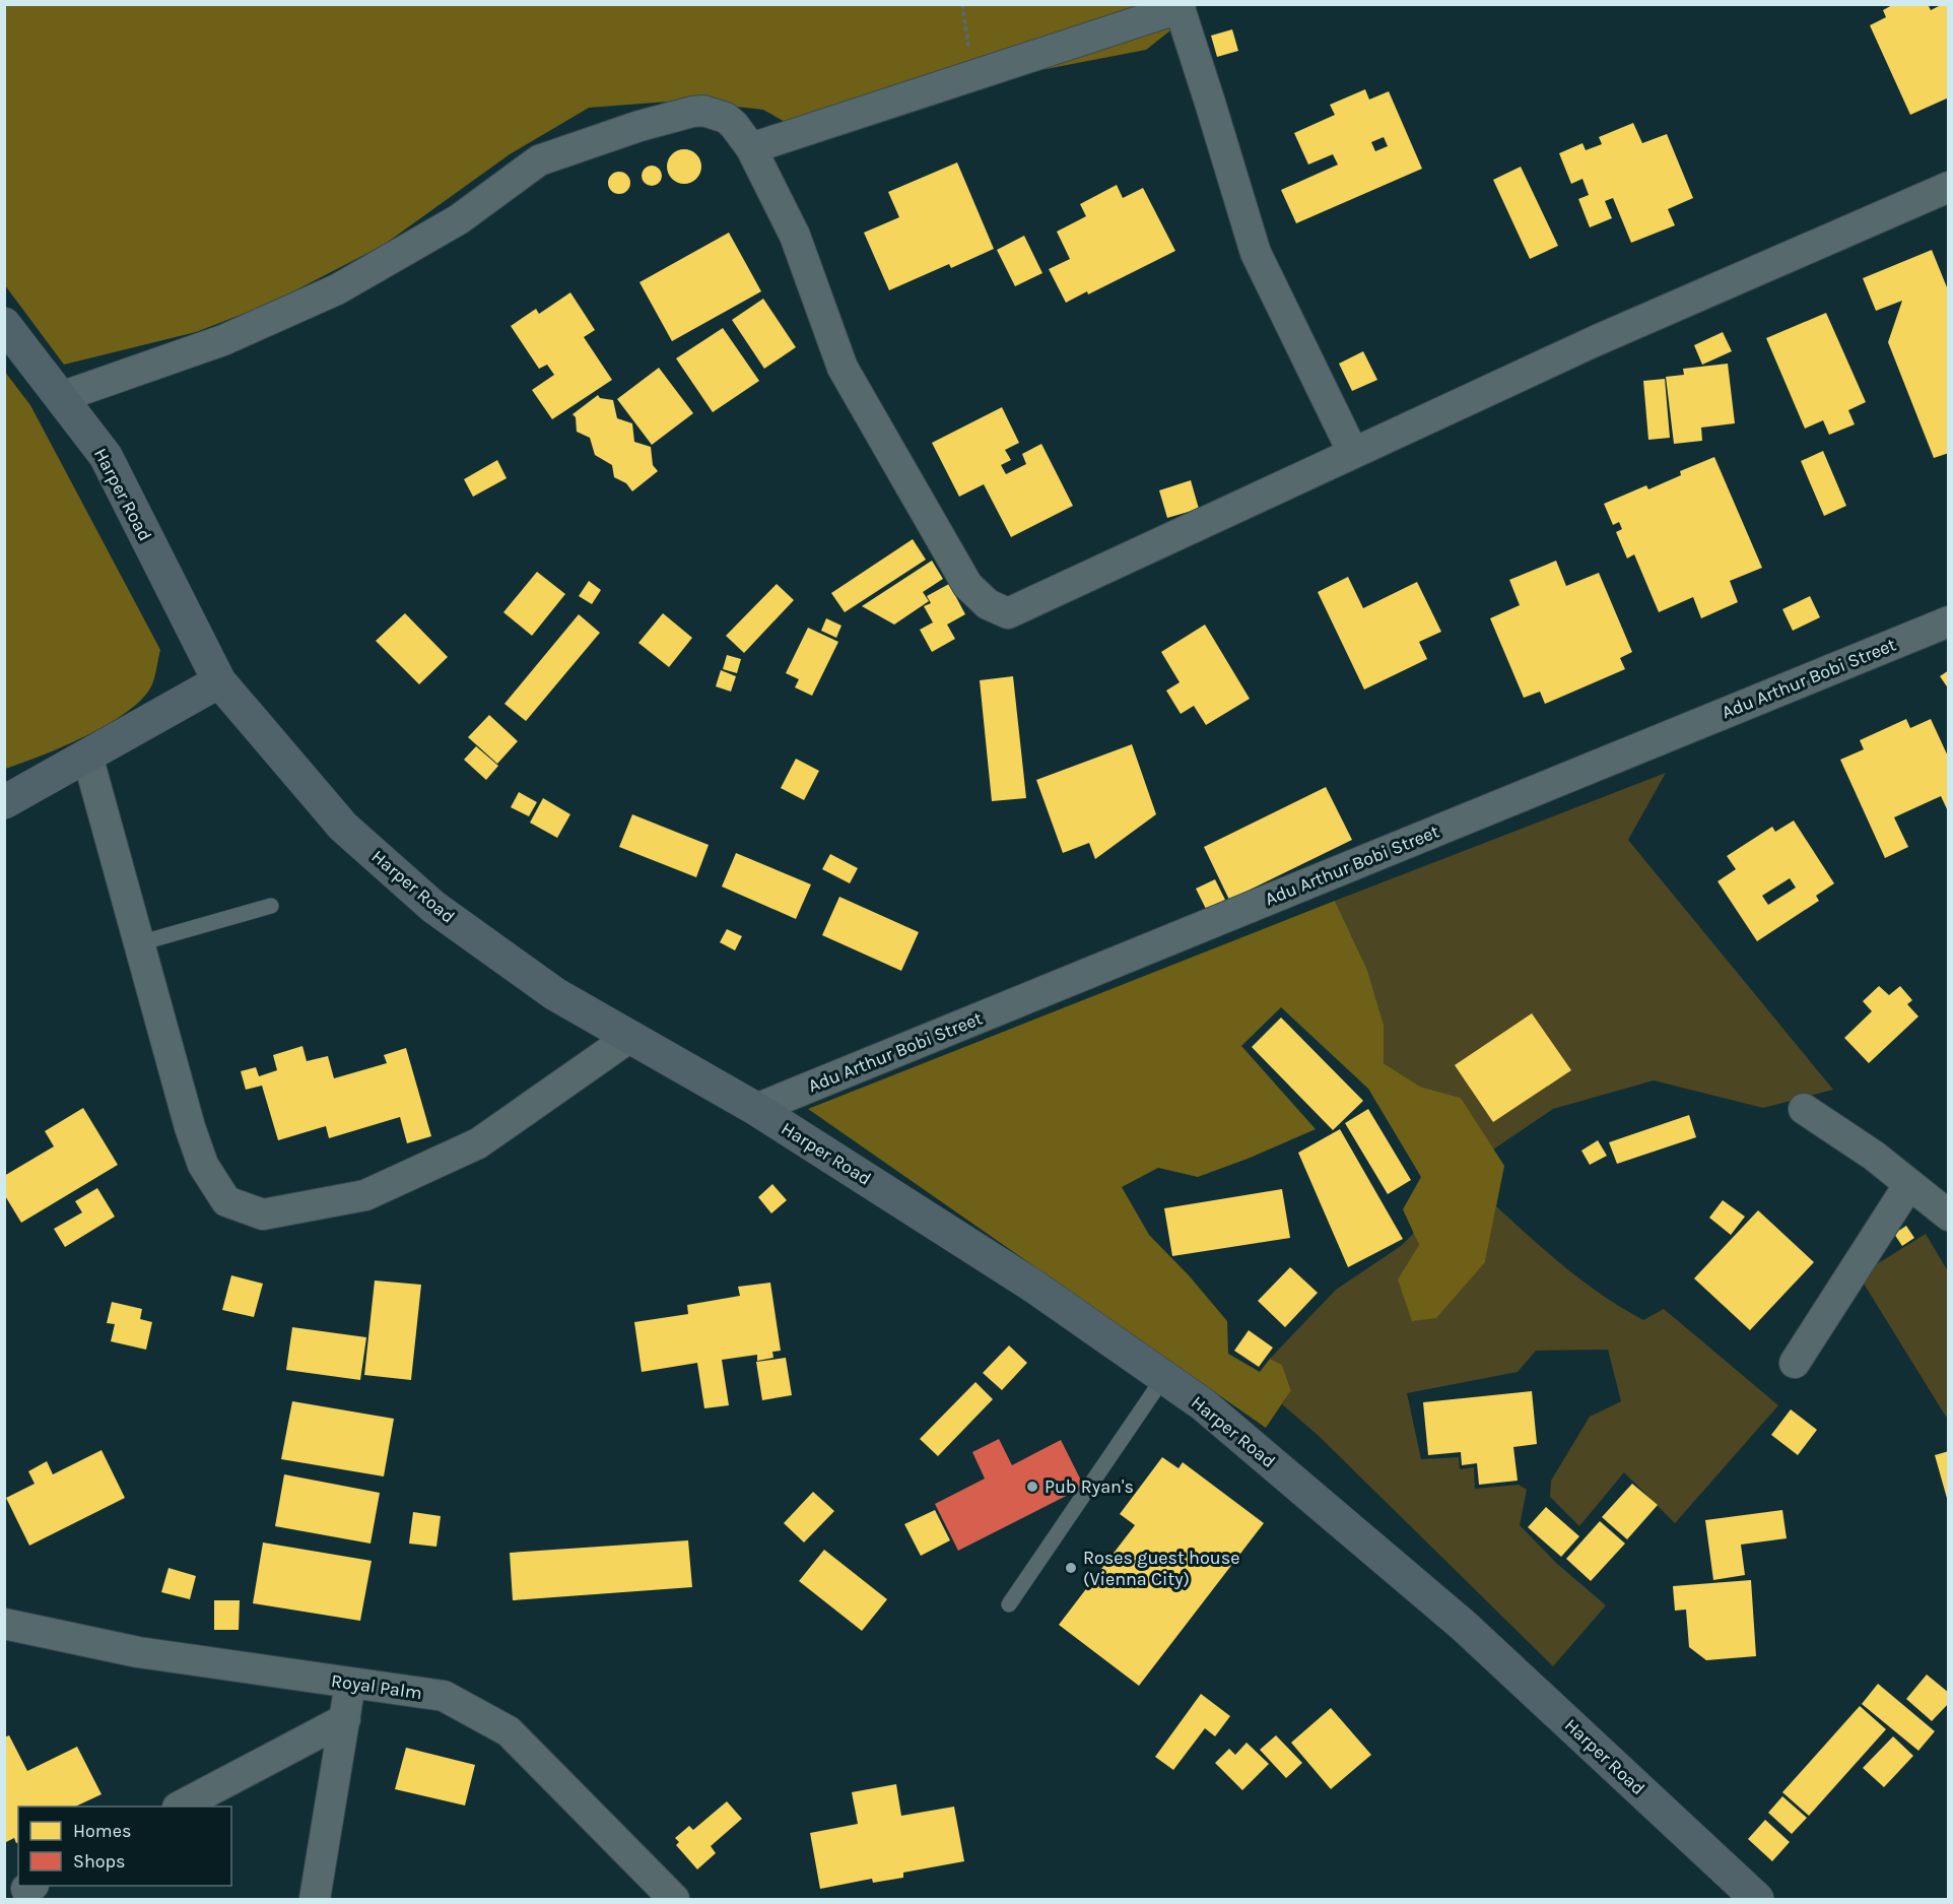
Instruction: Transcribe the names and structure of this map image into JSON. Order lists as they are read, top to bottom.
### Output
{
  "streets": {
    "main road": ["Harper Road"],
    "street": ["Adu Arthur Bobi Street", "Royal Palm"]
  },
  "crossings": [
    ["Harper Road", "Adu Arthur Bobi Street"]
  ],
  "places": ["Pub Ryan's", "Roses guest house (Vienna City)"],
  "legend": ["Homes", "Shops"]
}
